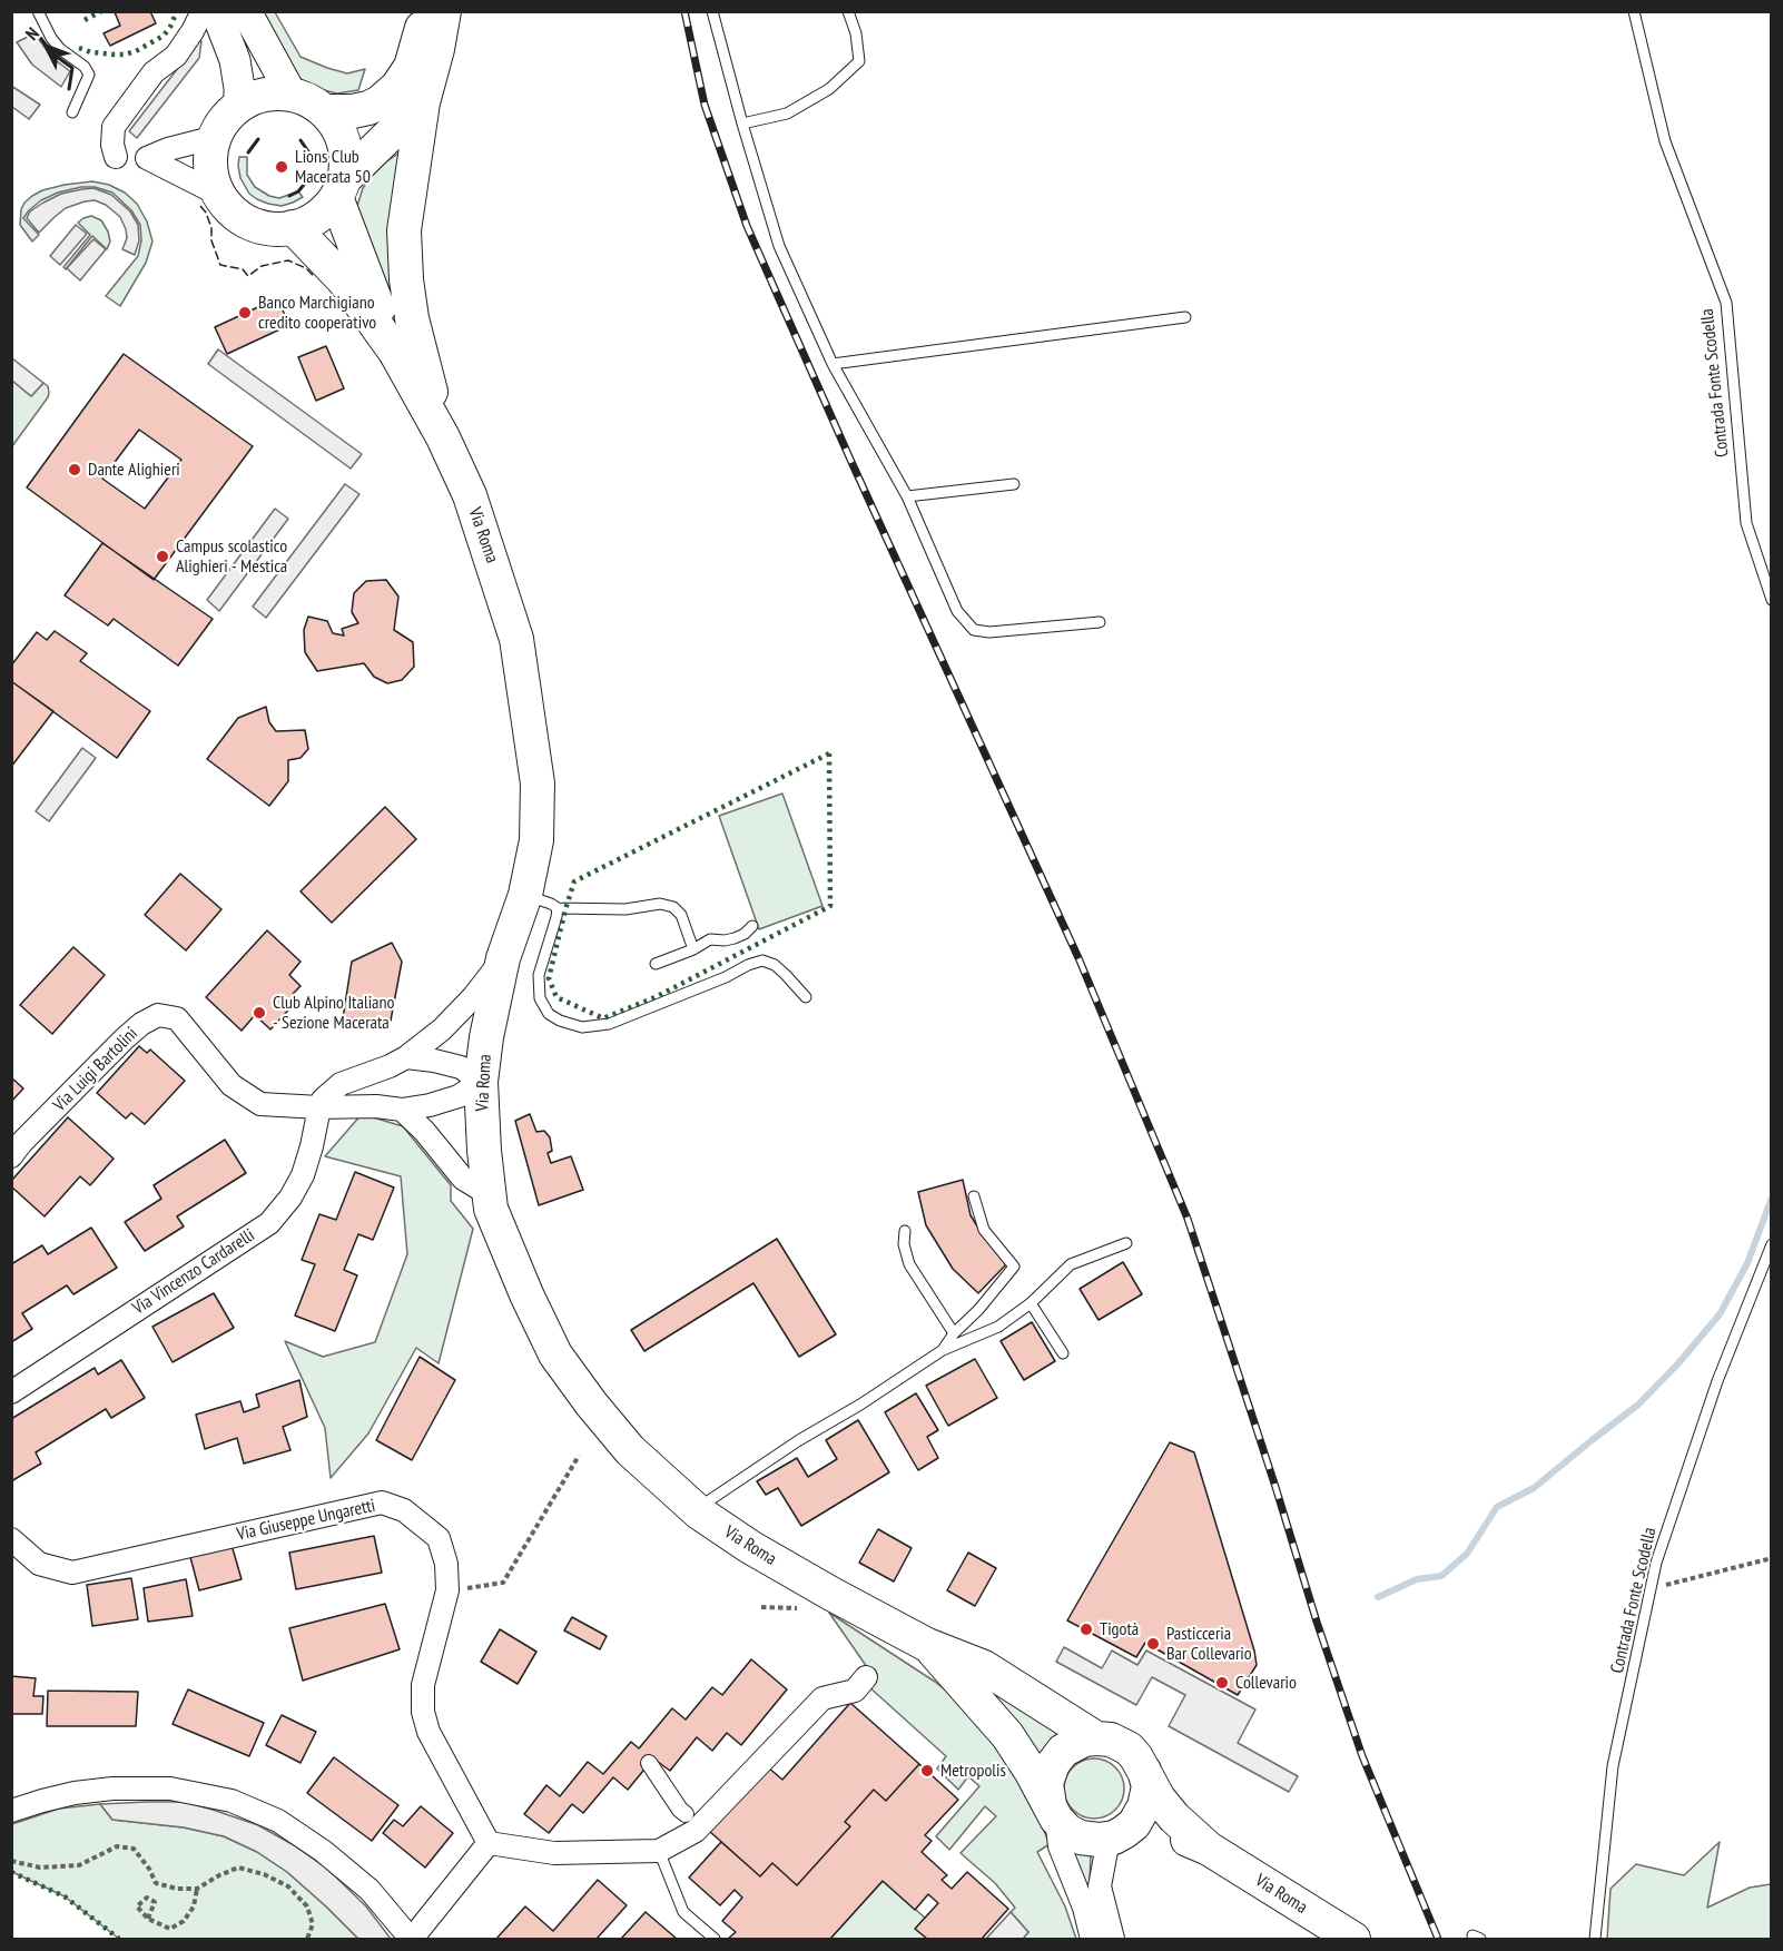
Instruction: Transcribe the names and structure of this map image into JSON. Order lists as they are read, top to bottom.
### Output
{
  "streets": {
    "main road": ["Via Roma"],
    "street": ["Via Luigi Bartolini", "Via Vincenzo Cardarelli", "Via Giuseppe Ungaretti"],
    "lane": ["Contrada Fonte Scodella"]
  },
  "crossings": [
    ["Via Roma", "Via Luigi Bartolini"],
    ["Via Luigi Bartolini", "Via Vincenzo Cardarelli"]
  ],
  "places": [
    "Lions Club Macerata 50",
    "Banco Marchigiano credito cooperativo",
    "Dante Alighieri",
    "Campus scolastico Alighieri - Mestica",
    "Club Alpino Italiano - Sezione Macerata",
    "Tigotà",
    "Pasticceria Bar Collevario",
    "Collevario",
    "Metropolis"
  ],
  "north": "top left"
}
